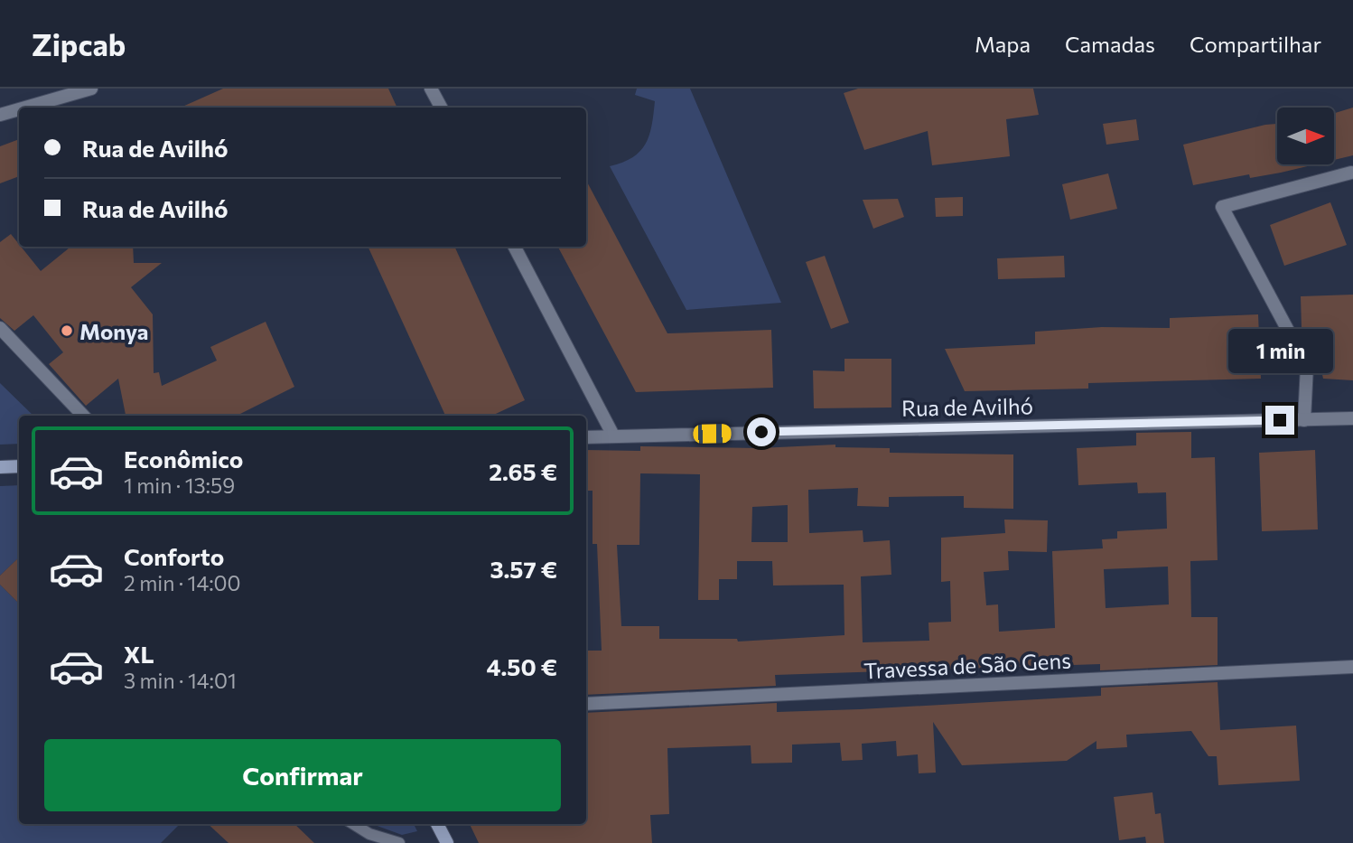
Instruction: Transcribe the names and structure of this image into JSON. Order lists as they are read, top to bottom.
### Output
{
  "streets": {
    "street": ["Rua de Avilhó", "Travessa de São Gens"]
  },
  "places": ["Monya"],
  "north": "right",
  "page": {
    "header": "Zipcab",
    "nav": ["Mapa", "Camadas", "Compartilhar"],
    "banner": ["Rua de Avilhó", "Rua de Avilhó"],
    "bubble": "1 min",
    "list": [
      {
        "name": "Econômico",
        "note": "1 min · 13:59",
        "value": "2.65 €"
      },
      {
        "name": "Conforto",
        "note": "2 min · 14:00",
        "value": "3.57 €"
      },
      {
        "name": "XL",
        "note": "3 min · 14:01",
        "value": "4.50 €"
      }
    ],
    "buttons": "Confirmar"
  }
}
